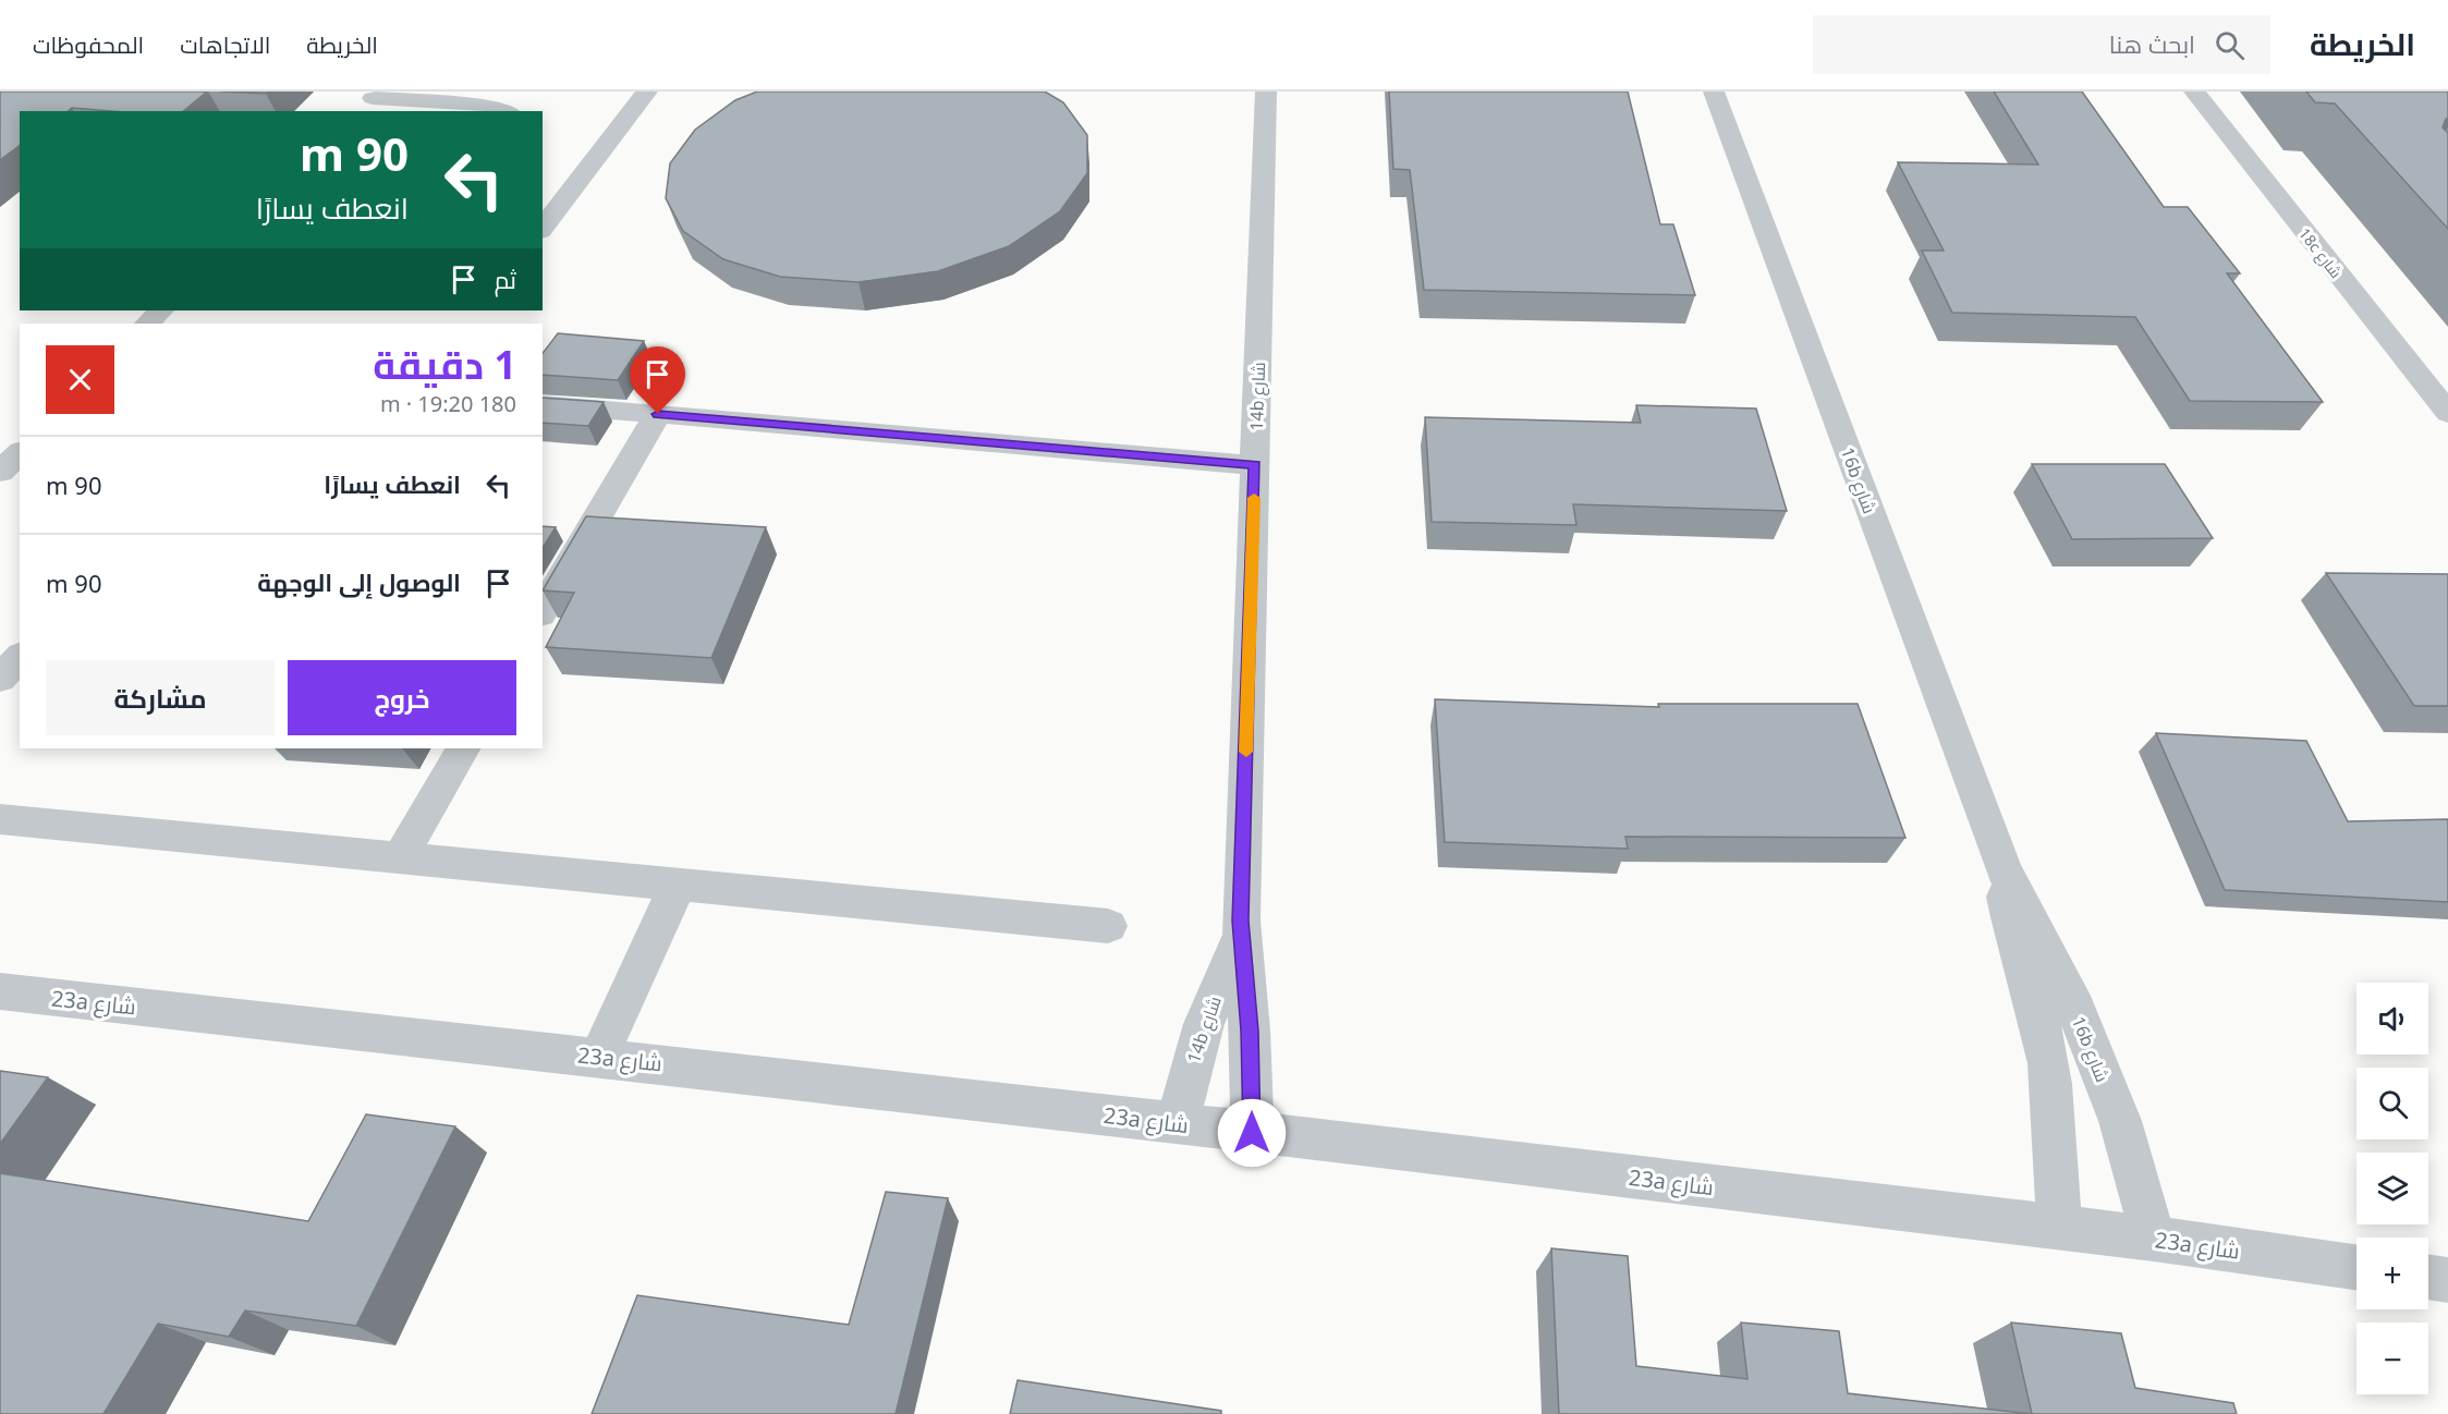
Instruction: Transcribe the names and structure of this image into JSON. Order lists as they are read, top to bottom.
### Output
{
  "streets": {
    "street": [
      "18c شارع",
      "14b شارع",
      "16b شارع",
      "23a شارع"
    ]
  },
  "crossings": [
    ["14b شارع", "23a شارع"],
    ["16b شارع", "23a شارع"]
  ],
  "page": {
    "header": "الخريطة",
    "search": "ابحث هنا",
    "nav": ["الخريطة", "الاتجاهات", "المحفوظات"],
    "turn": ["90 m", "انعطف يسارًا"],
    "then": "ثم",
    "heading": ["1 دقيقة", "180 m · 19:20"],
    "list": [
      {
        "name": "انعطف يسارًا",
        "value": "90 m"
      },
      {
        "name": "الوصول إلى الوجهة",
        "value": "90 m"
      }
    ],
    "buttons": ["خروج", "مشاركة"],
    "map_buttons": ["+", "−"]
  }
}
